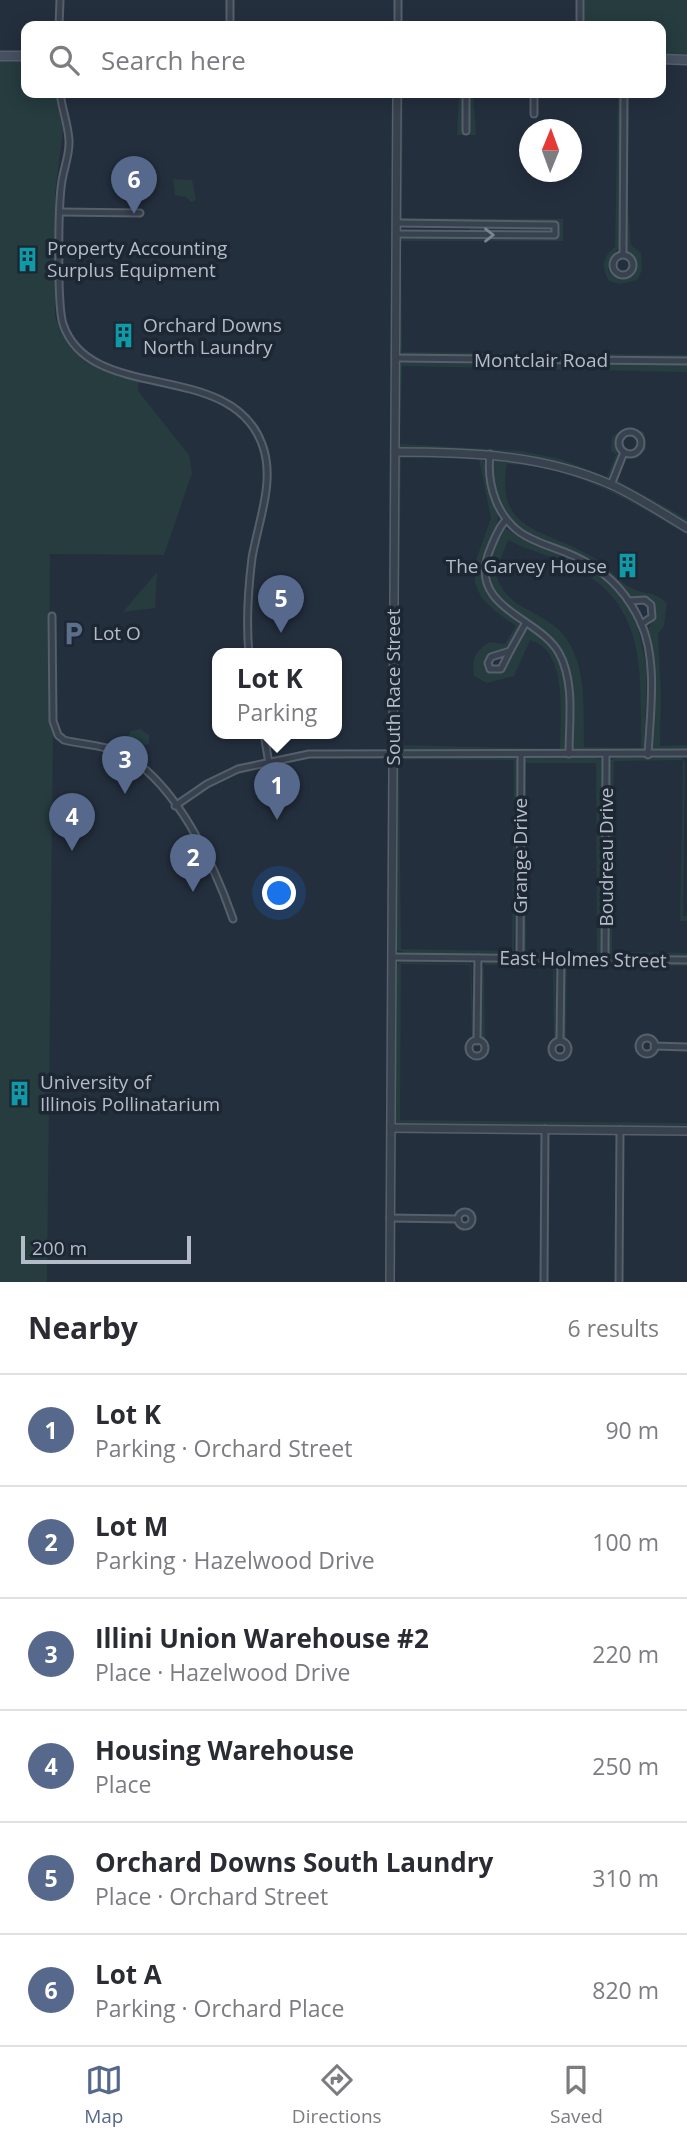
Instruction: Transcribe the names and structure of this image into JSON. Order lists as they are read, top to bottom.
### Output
{
  "streets": {
    "street": [
      "Montclair Road",
      "South Race Street",
      "Grange Drive",
      "Boudreau Drive",
      "East Holmes Street"
    ]
  },
  "crossings": [
    ["Montclair Road", "South Race Street"],
    ["South Race Street", "East Holmes Street"],
    ["Grange Drive", "East Holmes Street"],
    ["Boudreau Drive", "East Holmes Street"]
  ],
  "places": {
    "building": [
      "Property Accounting Surplus Equipment",
      "Orchard Downs North Laundry",
      "The Garvey House",
      "University of Illinois Pollinatarium"
    ],
    "parking": ["Lot O"]
  },
  "scale_bar": "200 m",
  "north": "top",
  "page": {
    "search": "Search here",
    "pins": [
      "6",
      "5",
      "3",
      "1",
      "4",
      "2"
    ],
    "popup": ["Lot K", "Parking"],
    "scale": "200 m",
    "heading": ["Nearby", "6 results"],
    "list": [
      {
        "mark": "1",
        "name": "Lot K",
        "note": "Parking · Orchard Street",
        "value": "90 m"
      },
      {
        "mark": "2",
        "name": "Lot M",
        "note": "Parking · Hazelwood Drive",
        "value": "100 m"
      },
      {
        "mark": "3",
        "name": "Illini Union Warehouse #2",
        "note": "Place · Hazelwood Drive",
        "value": "220 m"
      },
      {
        "mark": "4",
        "name": "Housing Warehouse",
        "note": "Place",
        "value": "250 m"
      },
      {
        "mark": "5",
        "name": "Orchard Downs South Laundry",
        "note": "Place · Orchard Street",
        "value": "310 m"
      },
      {
        "mark": "6",
        "name": "Lot A",
        "note": "Parking · Orchard Place",
        "value": "820 m"
      }
    ],
    "nav": ["Map", "Directions", "Saved"]
  }
}
